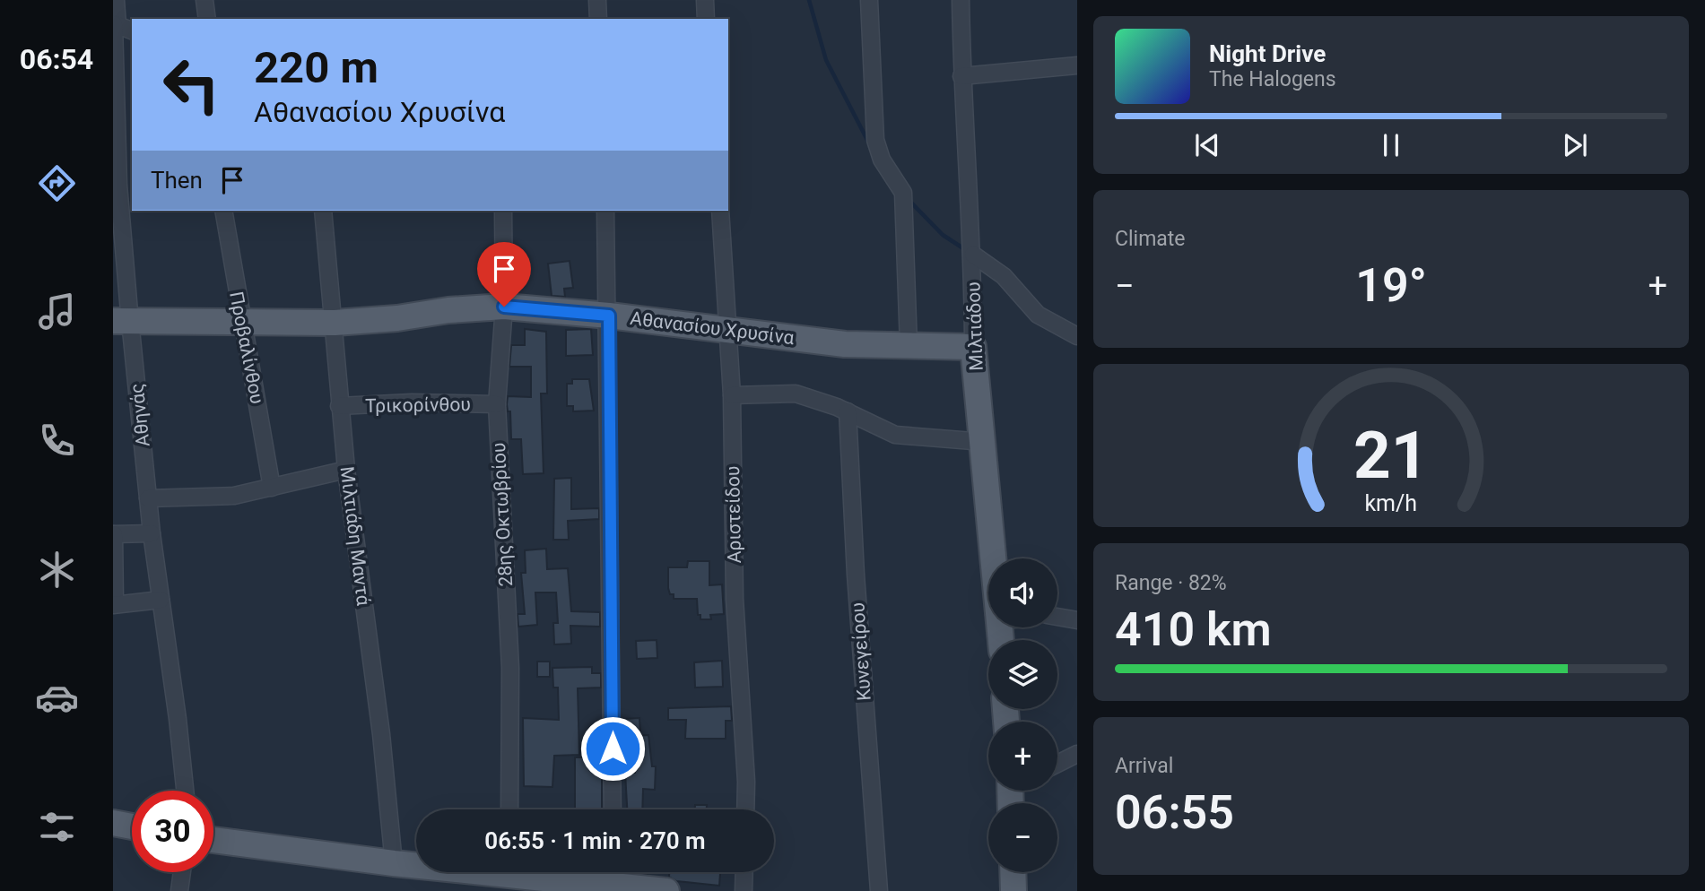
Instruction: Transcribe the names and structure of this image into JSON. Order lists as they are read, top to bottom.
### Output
{
  "streets": {
    "main road": ["Μιλτιάδου", "Αθανασίου Χρυσίνα"],
    "street": [
      "Προβαλίνθου",
      "Τρικορίνθου",
      "Αθηνάς",
      "28ης Οκτωβρίου",
      "Αριστείδου",
      "Μιλτιάδη Μαντά",
      "Κυνεγείρου"
    ]
  },
  "crossings": [
    ["Μιλτιάδου", "Αθανασίου Χρυσίνα"],
    ["Αθανασίου Χρυσίνα", "Προβαλίνθου"],
    ["Αθανασίου Χρυσίνα", "Αθηνάς"],
    ["Αθανασίου Χρυσίνα", "28ης Οκτωβρίου"],
    ["Αθανασίου Χρυσίνα", "Αριστείδου"],
    ["Αθανασίου Χρυσίνα", "Μιλτιάδη Μαντά"],
    ["Τρικορίνθου", "28ης Οκτωβρίου"],
    ["Τρικορίνθου", "Μιλτιάδη Μαντά"]
  ],
  "page": {
    "tabs": "06:54",
    "turn": ["220 m", "Αθανασίου Χρυσίνα"],
    "song": ["Night Drive", "The Halogens"],
    "then": "Then",
    "tile": [
      "Climate",
      ["Range · 82%", "410 km"],
      ["Arrival", "06:55"]
    ],
    "heat": ["−", "19°", "+"],
    "map_buttons": ["+", "−"],
    "limit": "30",
    "trip": "06:55 · 1 min · 270 m",
    "gauge": ["21", "km/h"]
  }
}
